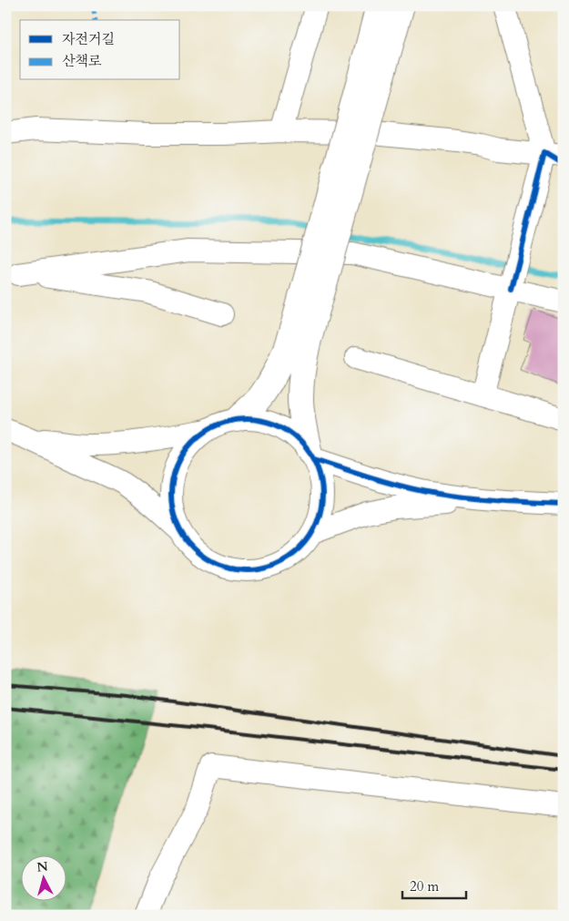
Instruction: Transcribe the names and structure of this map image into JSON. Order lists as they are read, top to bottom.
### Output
{
  "legend": ["자전거길", "산책로"],
  "scale_bar": "20 m",
  "north": "top"
}
